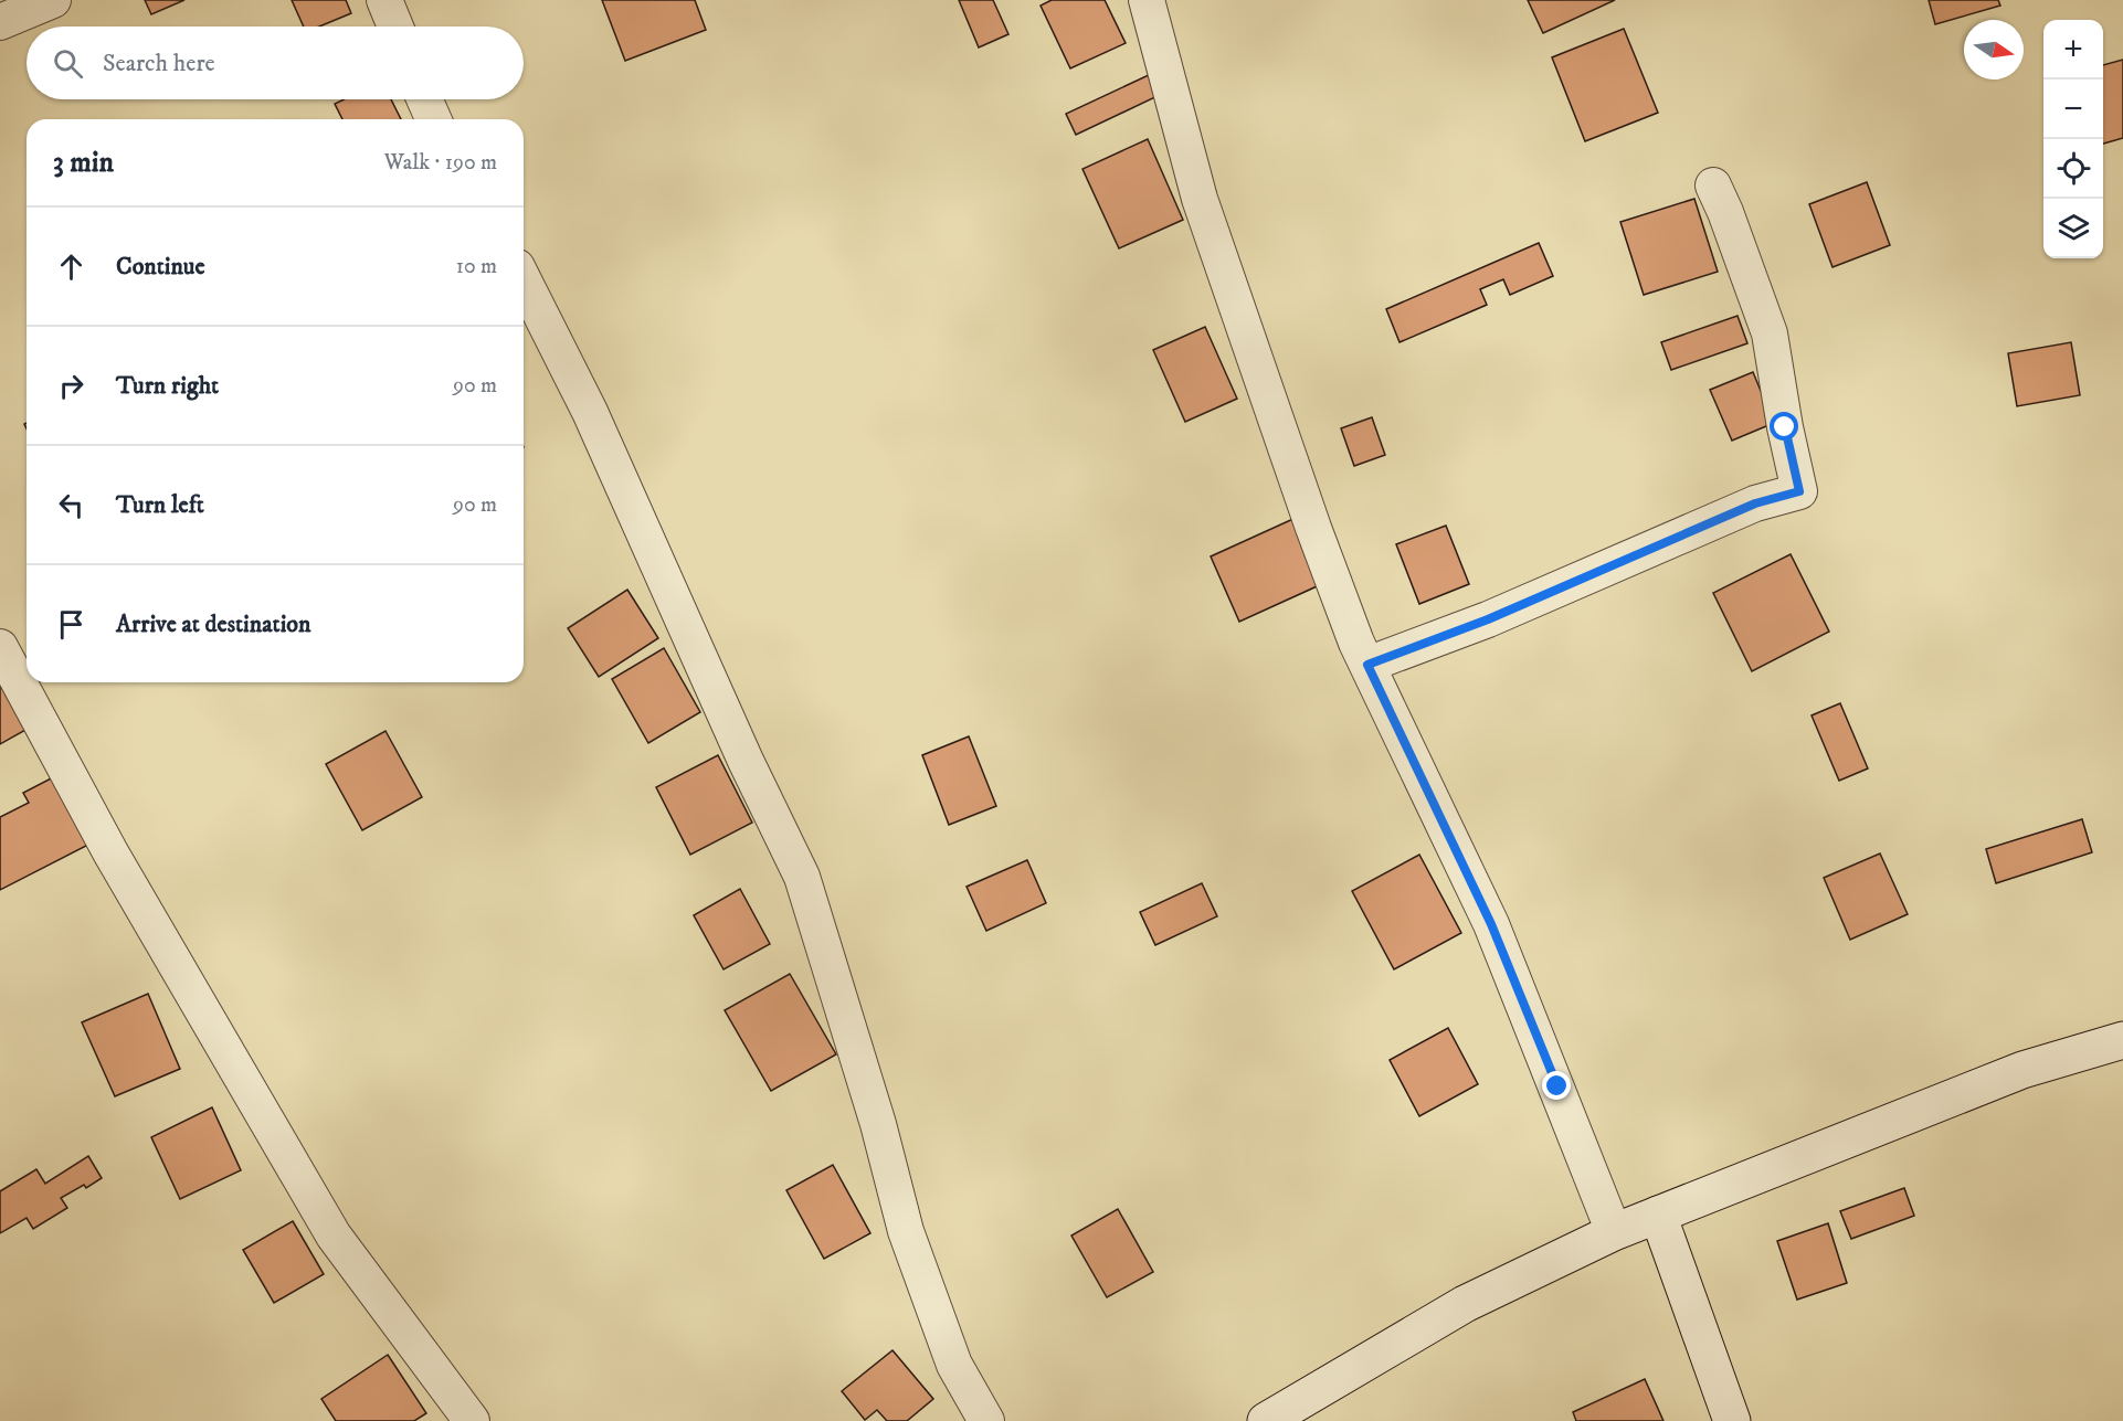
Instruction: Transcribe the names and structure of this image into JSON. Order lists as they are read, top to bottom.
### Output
{
  "north": "right",
  "page": {
    "map_buttons": ["+", "−"],
    "search": "Search here",
    "heading": ["3 min", "Walk · 190 m"],
    "list": [
      ["Continue", "10 m"],
      ["Turn right", "90 m"],
      ["Turn left", "90 m"],
      "Arrive at destination"
    ]
  }
}
